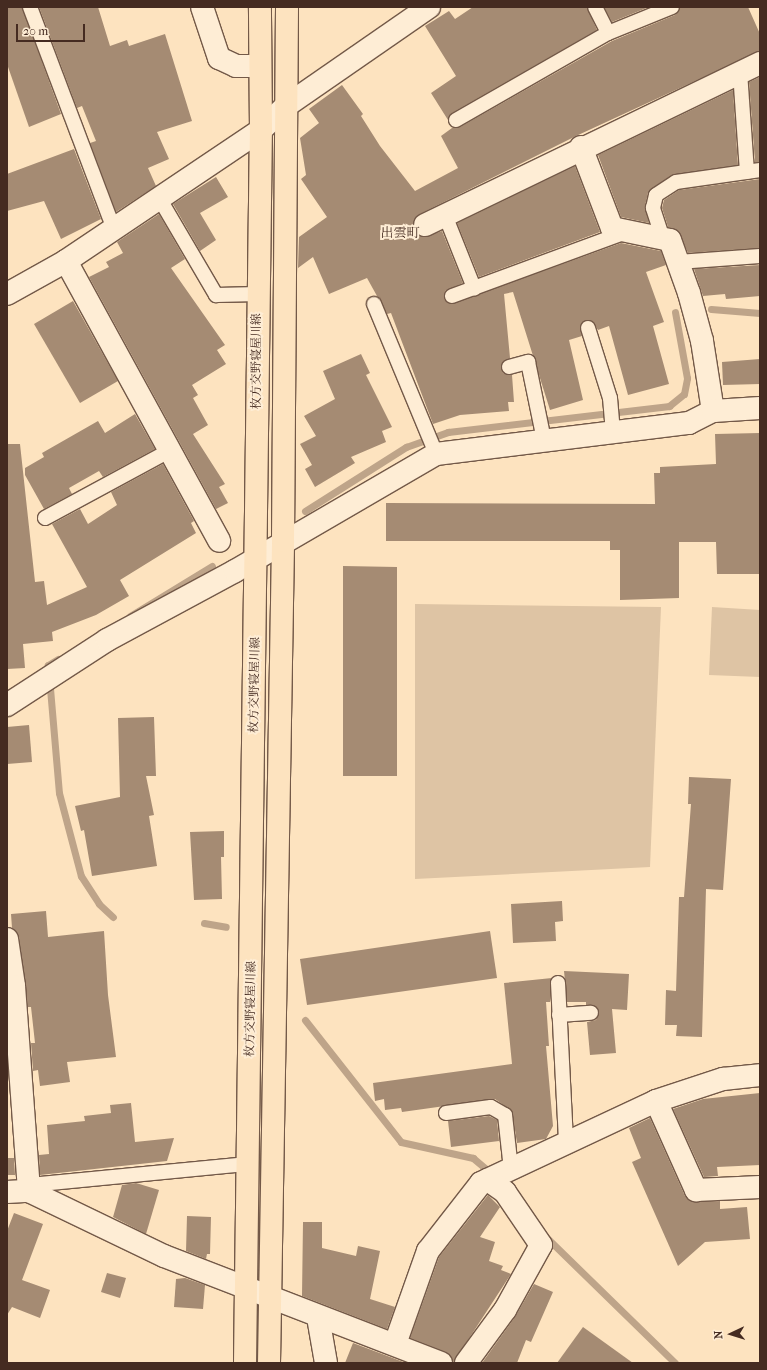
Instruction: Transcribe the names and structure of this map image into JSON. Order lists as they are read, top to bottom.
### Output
{
  "streets": {
    "main road": ["枚方交野寝屋川線"]
  },
  "districts": ["出雲町"],
  "scale_bar": "20 m",
  "north": "left"
}
